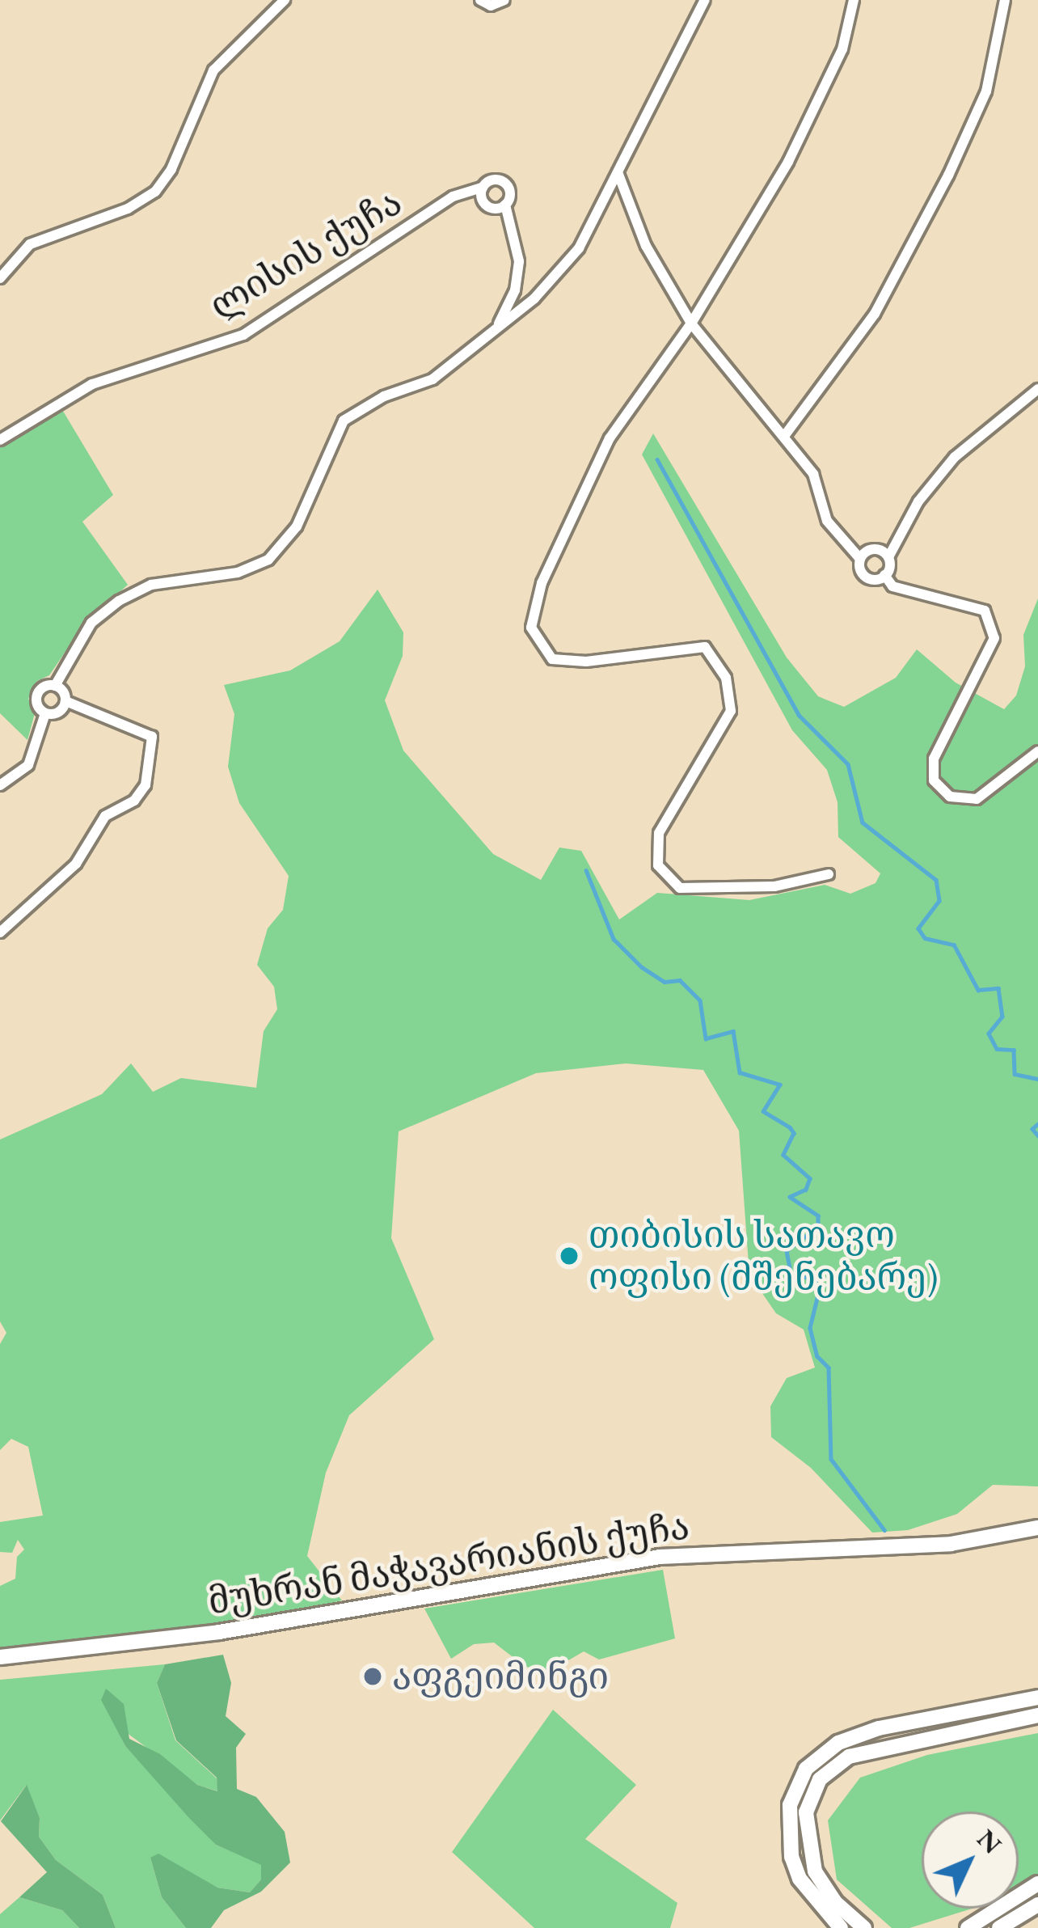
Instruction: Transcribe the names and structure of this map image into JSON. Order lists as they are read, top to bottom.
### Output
{
  "streets": {
    "main road": ["მუხრან მაჭავარიანის ქუჩა"],
    "street": ["ლისის ქუჩა"]
  },
  "places": ["თიბისის სათავო ოფისი (მშენებარე)", "აფგეიმინგი"],
  "north": "top right"
}
